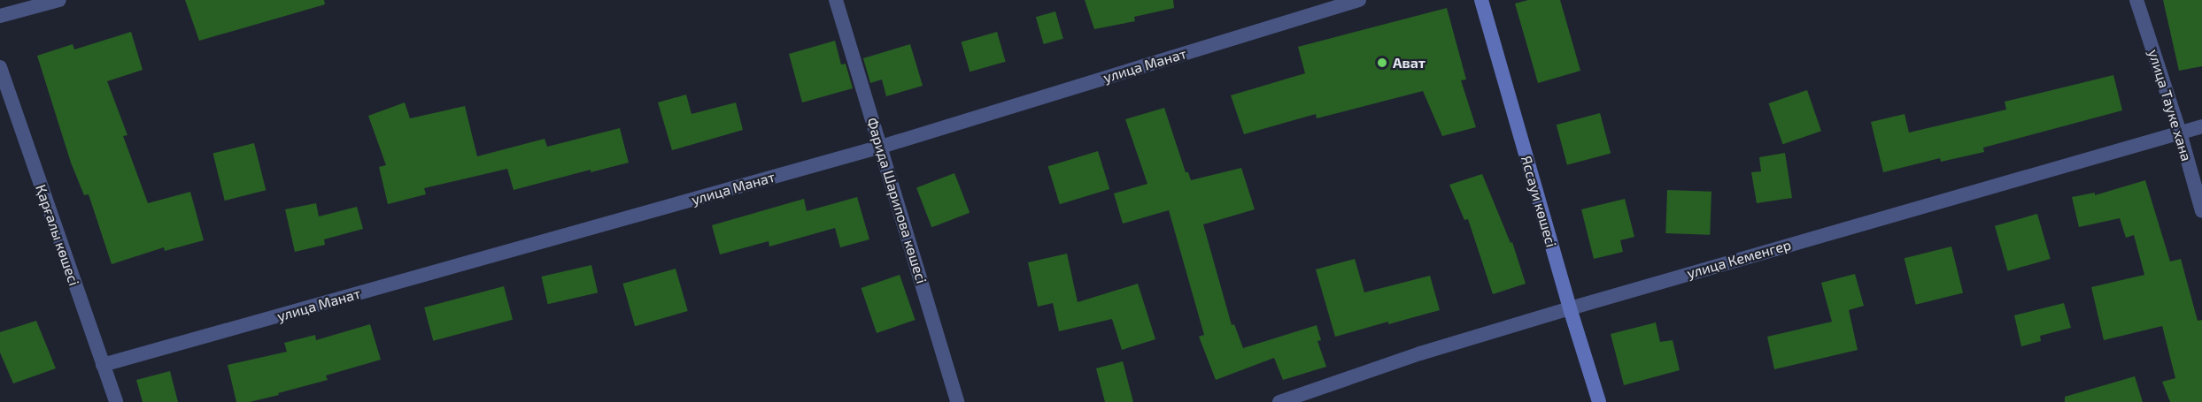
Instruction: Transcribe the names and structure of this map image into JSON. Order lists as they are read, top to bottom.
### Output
{
  "streets": {
    "main road": ["Яссауи көшесі"],
    "street": [
      "улица Манат",
      "улица Тауке хана",
      "Фарида Шарипова көшесі",
      "Қарғалы көшесі",
      "улица Кеменгер"
    ]
  },
  "crossings": [
    ["улица Манат", "Фарида Шарипова көшесі"],
    ["улица Манат", "Қарғалы көшесі"],
    ["улица Тауке хана", "улица Кеменгер"],
    ["Яссауи көшесі", "улица Кеменгер"]
  ],
  "places": ["Ават"]
}
